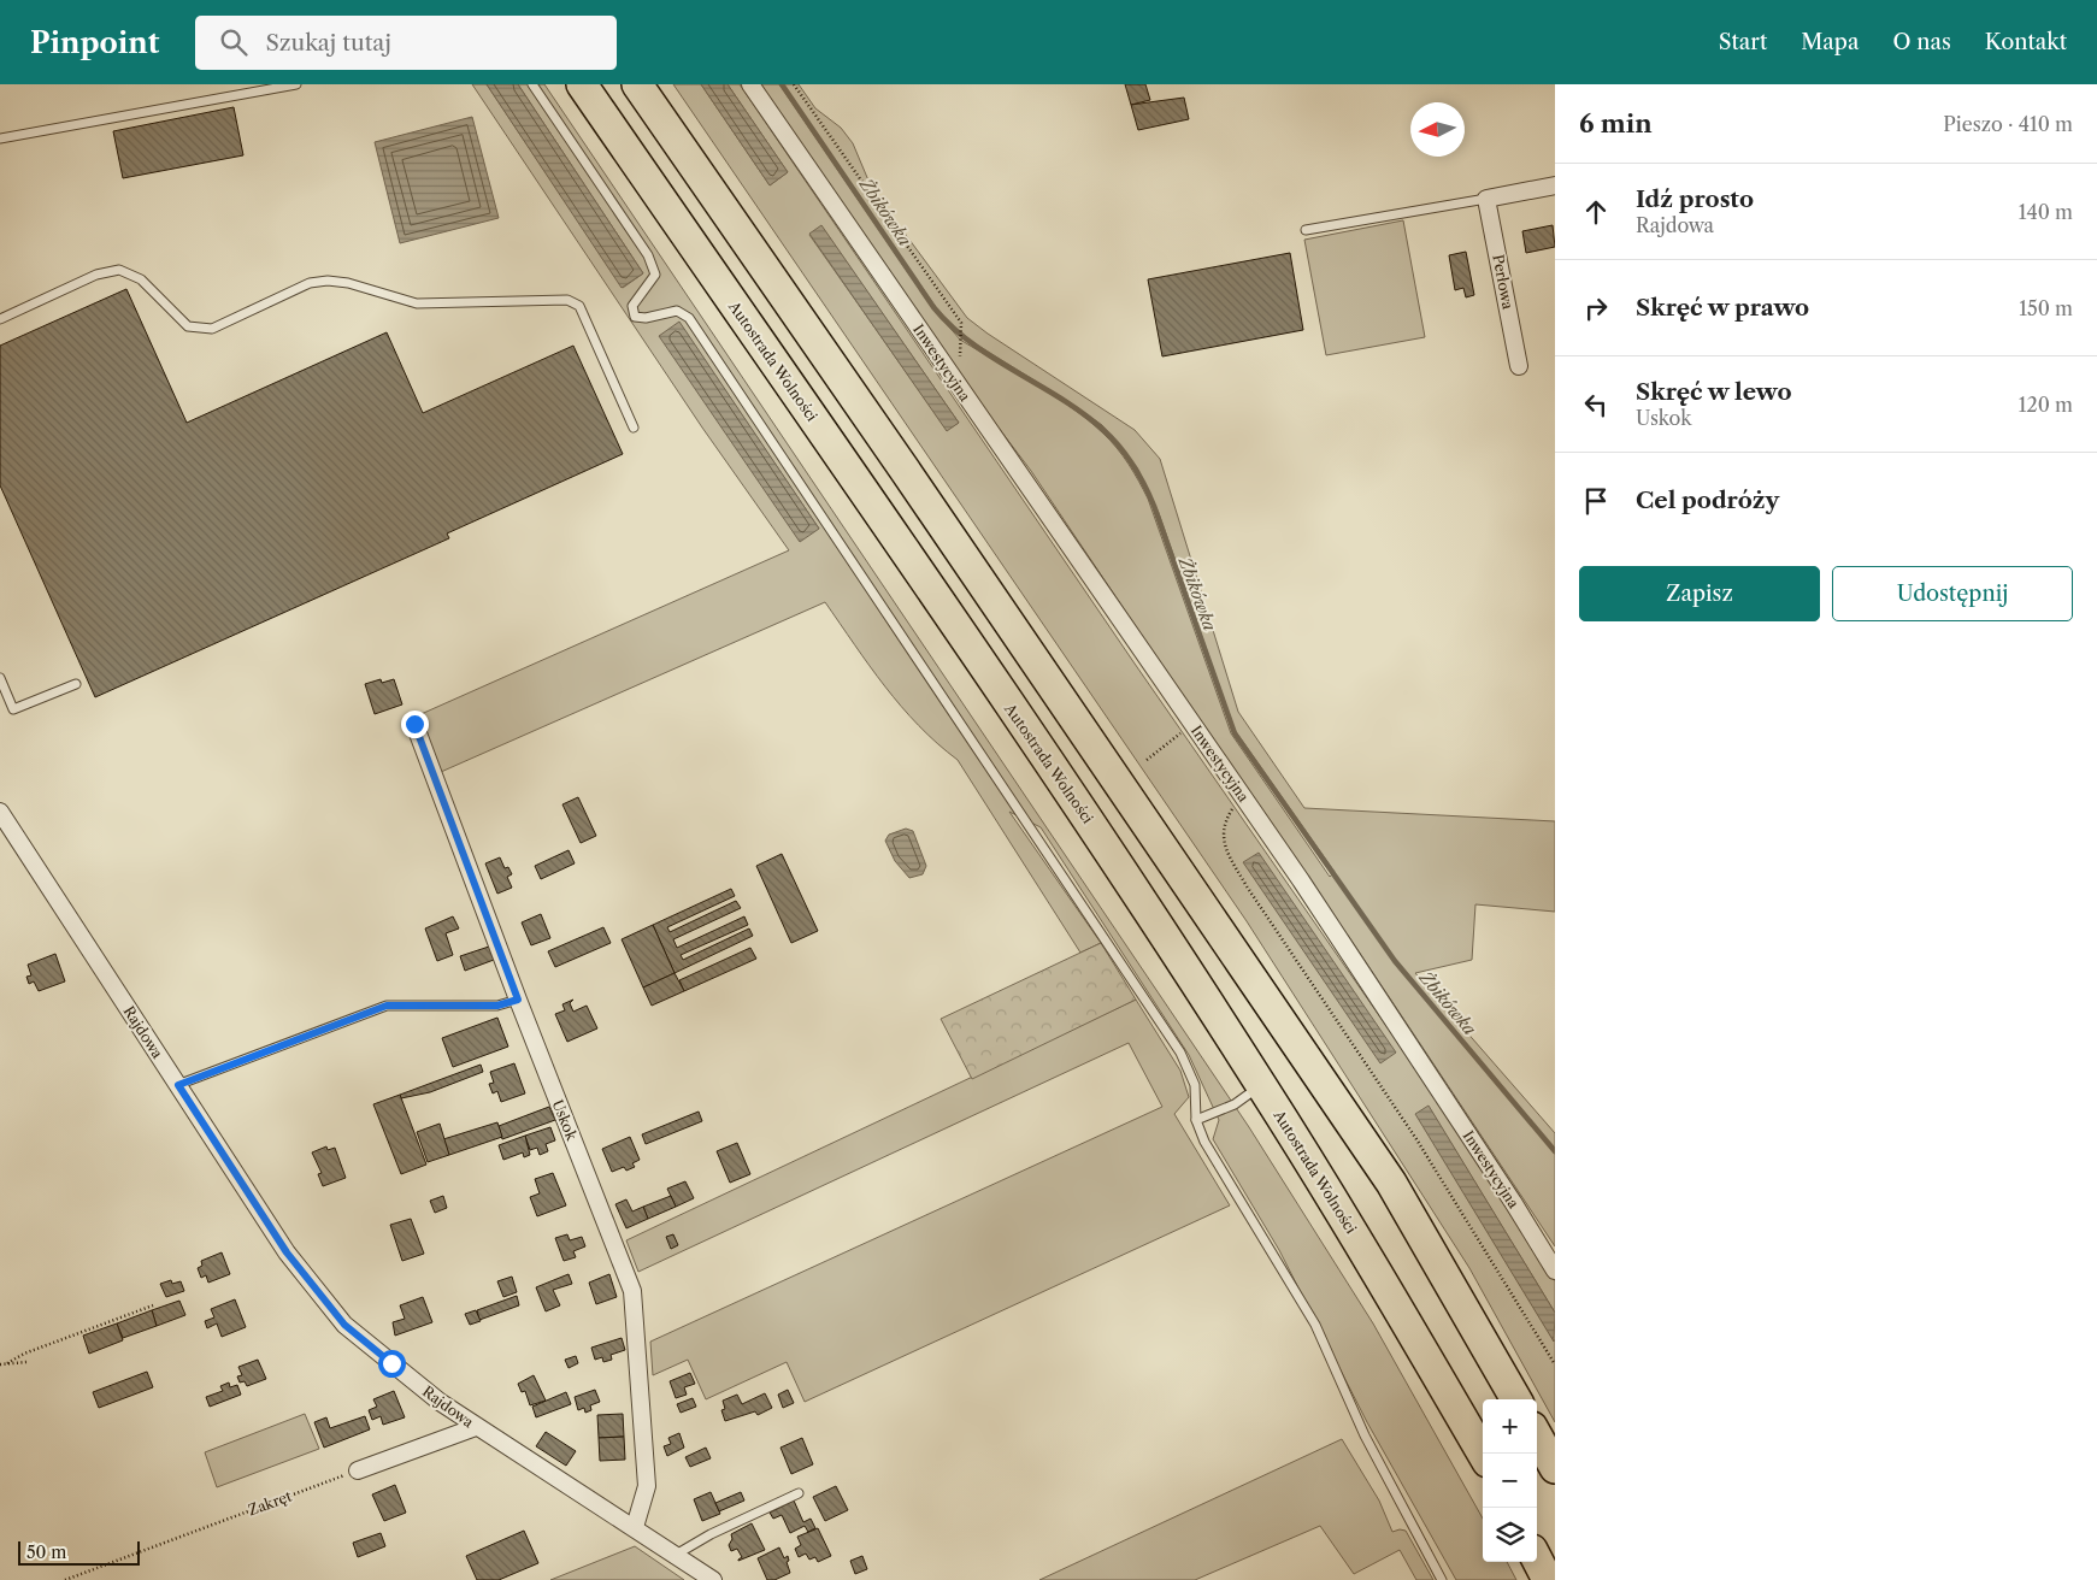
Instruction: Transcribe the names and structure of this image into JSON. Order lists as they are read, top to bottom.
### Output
{
  "streets": {
    "highway": ["Autostrada Wolności"],
    "street": [
      "Perłowa",
      "Inwestycyjna",
      "Rajdowa",
      "Uskok"
    ],
    "path": ["Zakręt"]
  },
  "crossings": [
    ["Rajdowa", "Uskok"]
  ],
  "water": ["Żbikówka"],
  "scale_bar": "50 m",
  "north": "left",
  "page": {
    "header": "Pinpoint",
    "search": "Szukaj tutaj",
    "nav": [
      "Start",
      "Mapa",
      "O nas",
      "Kontakt"
    ],
    "heading": ["6 min", "Pieszo · 410 m"],
    "list": [
      ["Idź prosto", "Rajdowa", "140 m"],
      ["Skręć w prawo", "150 m"],
      ["Skręć w lewo", "Uskok", "120 m"],
      "Cel podróży"
    ],
    "buttons": ["Zapisz", "Udostępnij"],
    "map_buttons": ["+", "−"],
    "scale": "50 m"
  }
}
